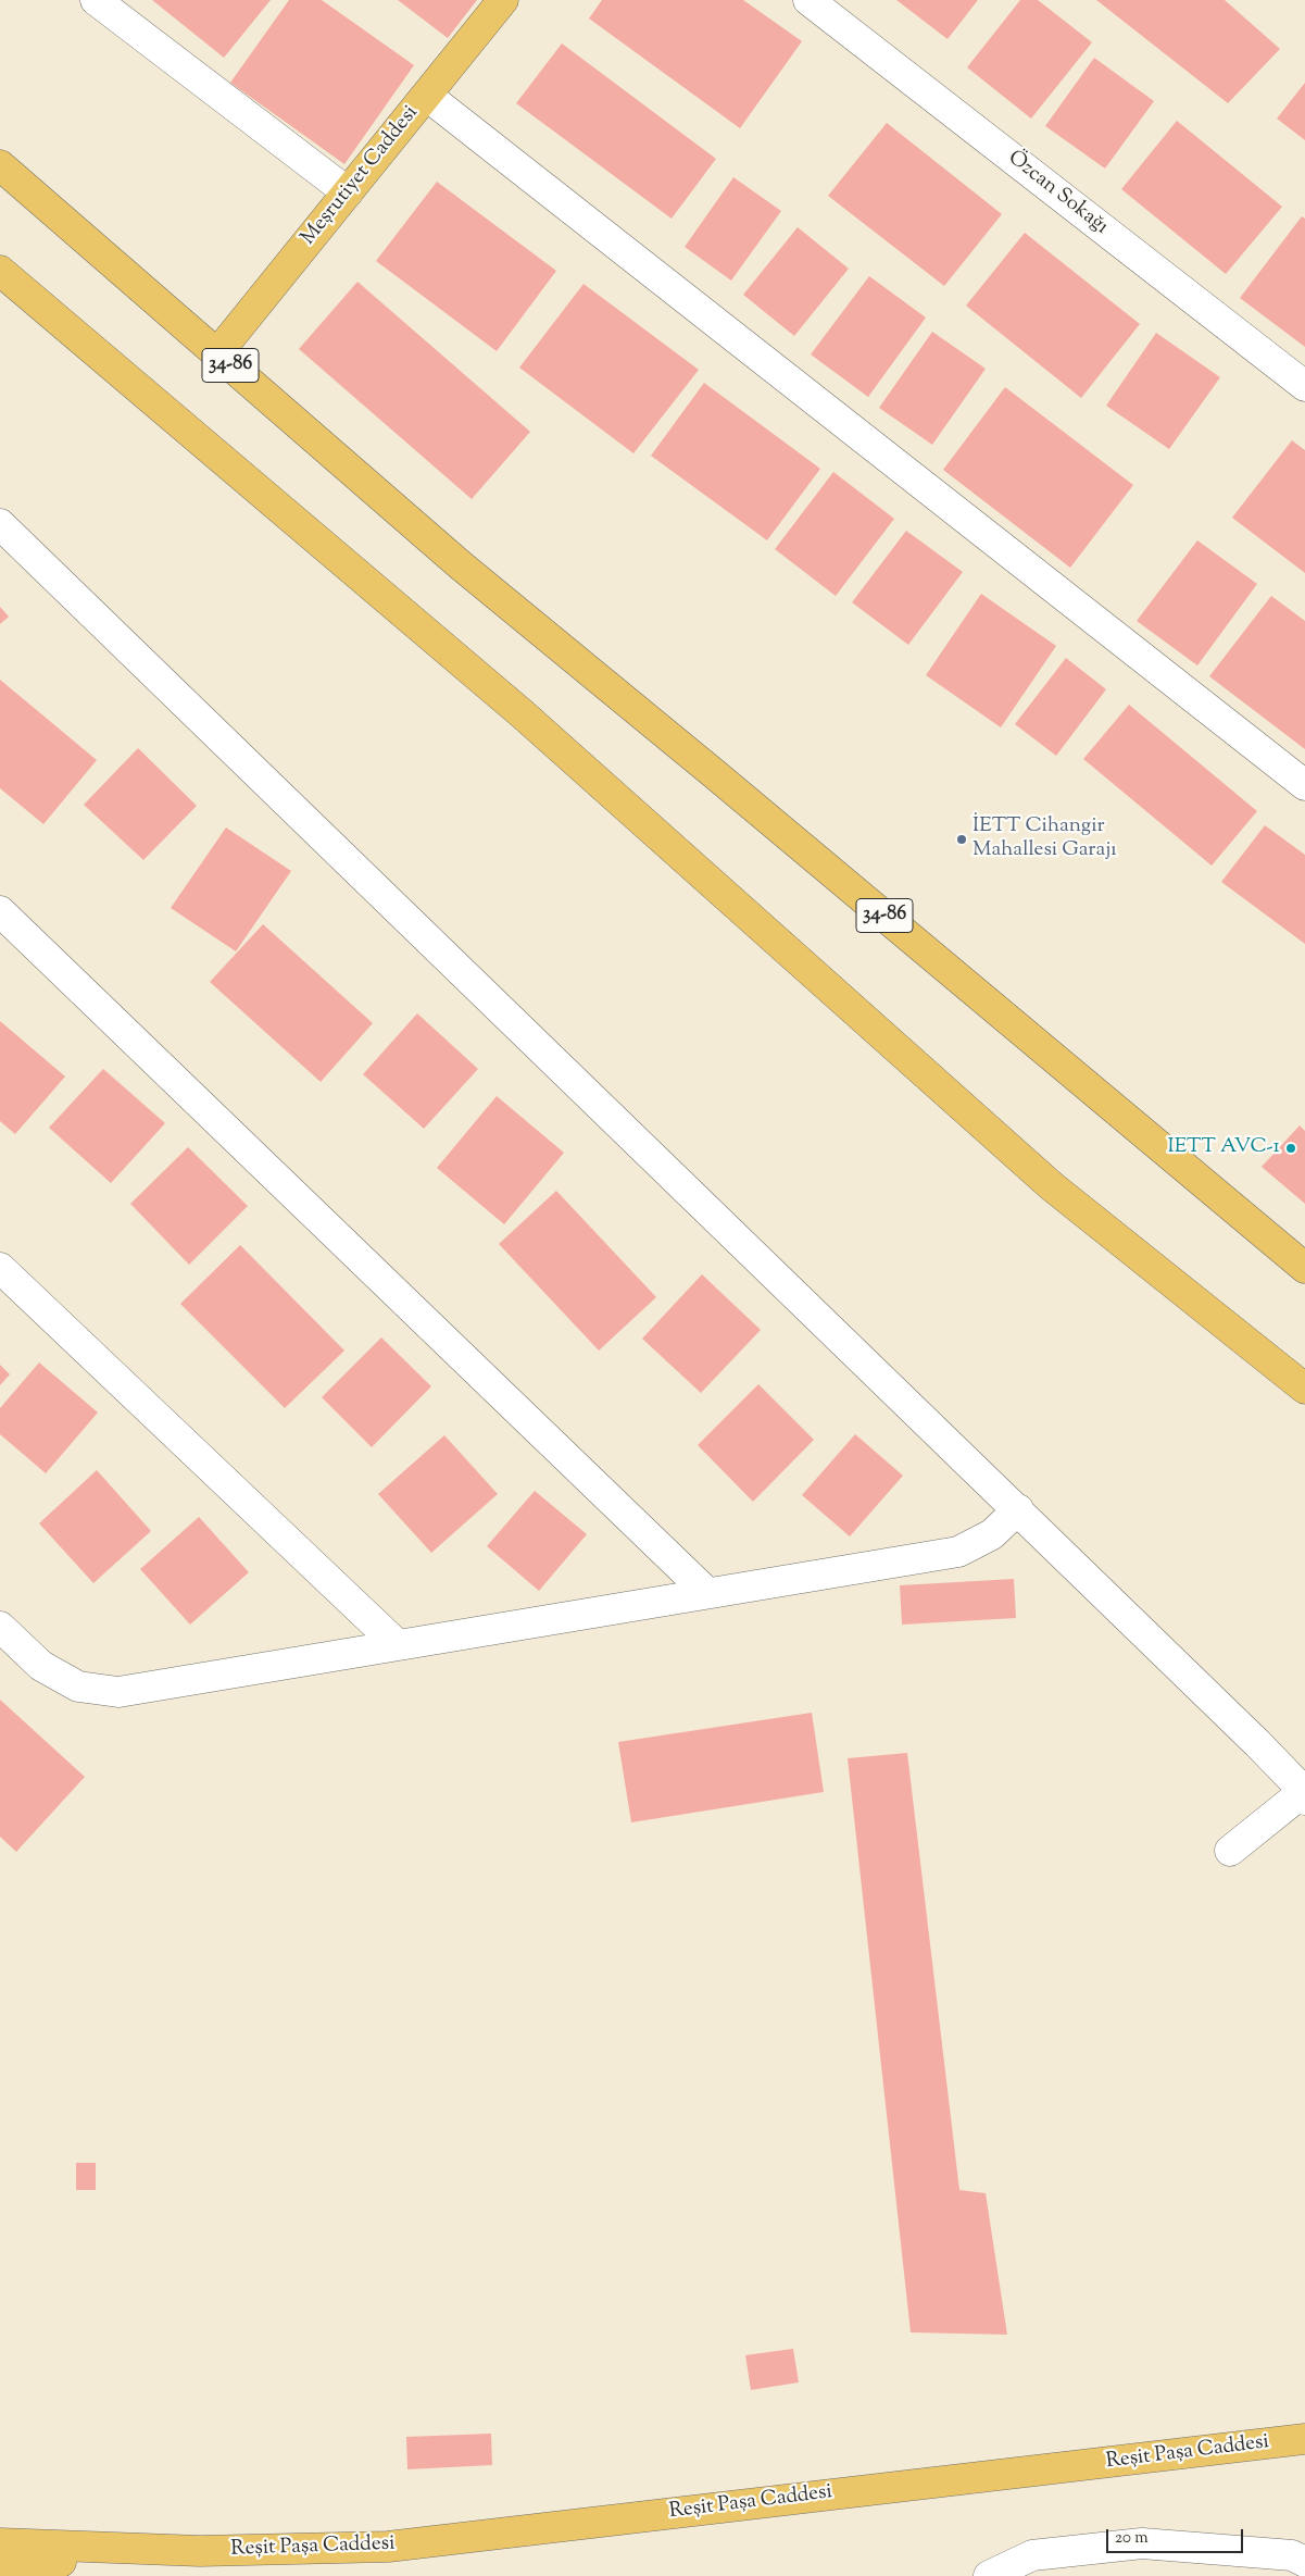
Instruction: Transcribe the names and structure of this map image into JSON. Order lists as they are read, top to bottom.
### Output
{
  "streets": {
    "main road": ["Meşrutiyet Caddesi", "34-86", "Reşit Paşa Caddesi"],
    "street": ["Özcan Sokağı"]
  },
  "crossings": [
    ["Meşrutiyet Caddesi", "34-86"]
  ],
  "places": ["İETT Cihangir Mahallesi Garajı", "IETT AVC-1"],
  "scale_bar": "20 m"
}
